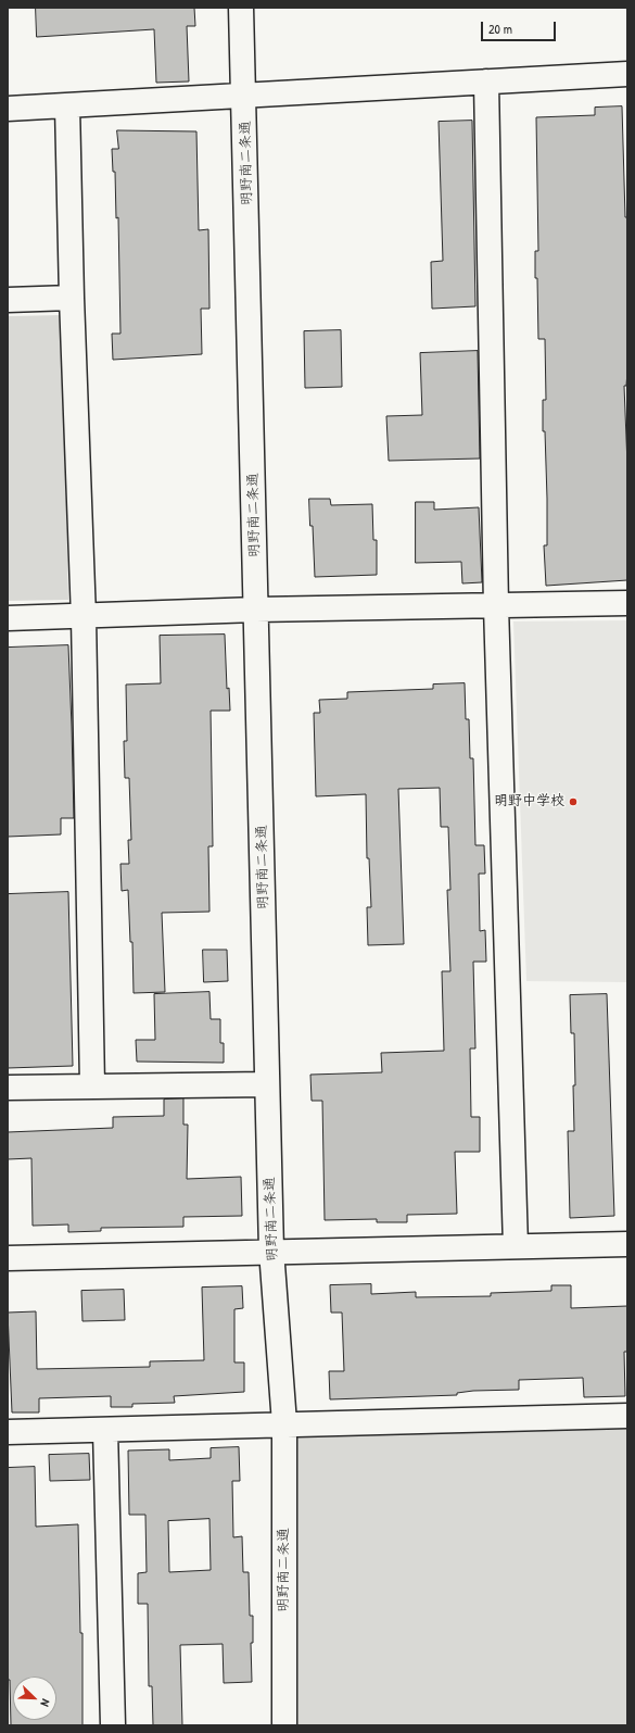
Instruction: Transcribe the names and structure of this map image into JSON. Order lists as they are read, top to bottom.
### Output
{
  "streets": {
    "street": ["明野南二条通"]
  },
  "places": ["明野中学校"],
  "scale_bar": "20 m",
  "north": "bottom right"
}
